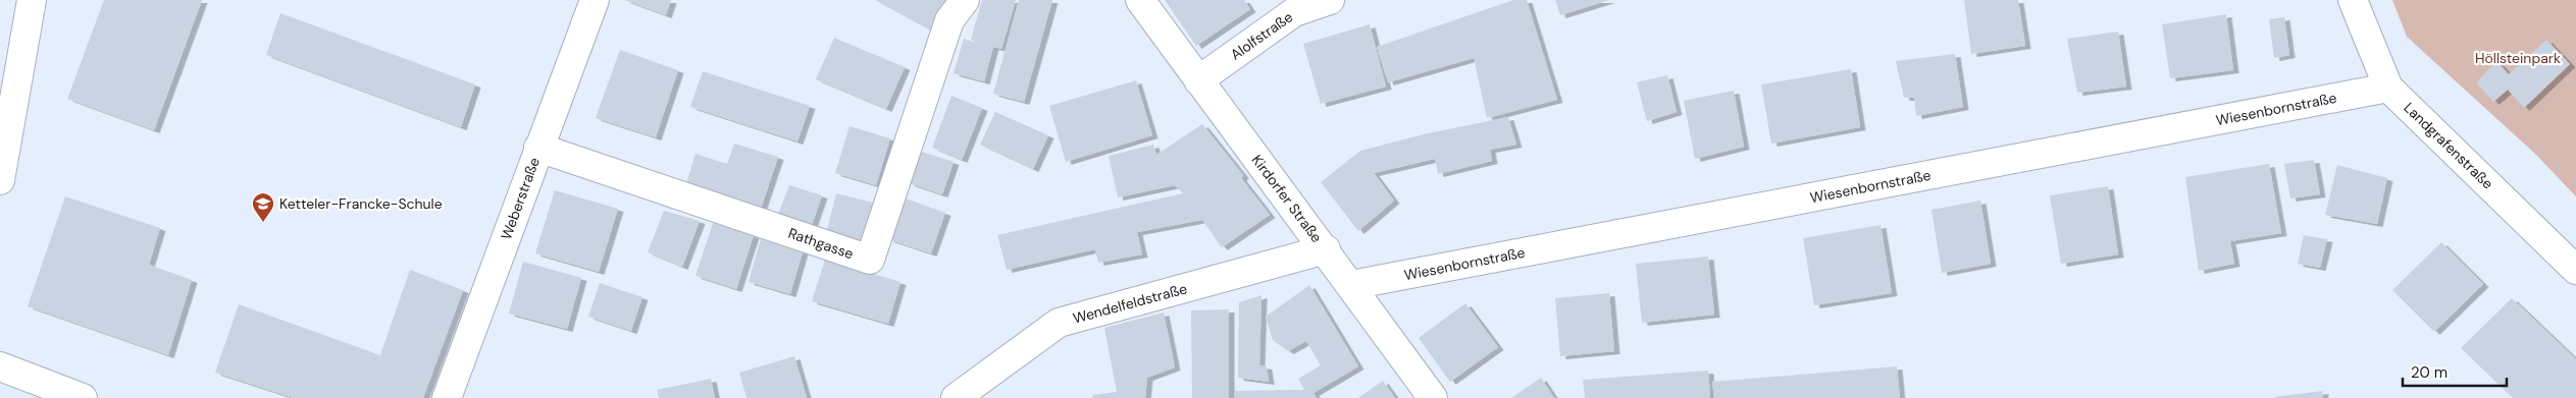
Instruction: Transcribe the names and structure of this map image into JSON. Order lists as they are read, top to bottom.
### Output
{
  "streets": {
    "street": [
      "Alolfstraße",
      "Wiesenbornstraße",
      "Landgrafenstraße",
      "Weberstraße",
      "Kirdorfer Straße",
      "Rathgasse",
      "Wendelfeldstraße"
    ]
  },
  "crossings": [
    ["Alolfstraße", "Kirdorfer Straße"],
    ["Wiesenbornstraße", "Landgrafenstraße"],
    ["Wiesenbornstraße", "Kirdorfer Straße"],
    ["Weberstraße", "Rathgasse"],
    ["Kirdorfer Straße", "Wendelfeldstraße"]
  ],
  "parks": ["Höllsteinpark"],
  "places": {
    "school or university": ["Ketteler-Francke-Schule"]
  },
  "scale_bar": "20 m"
}
